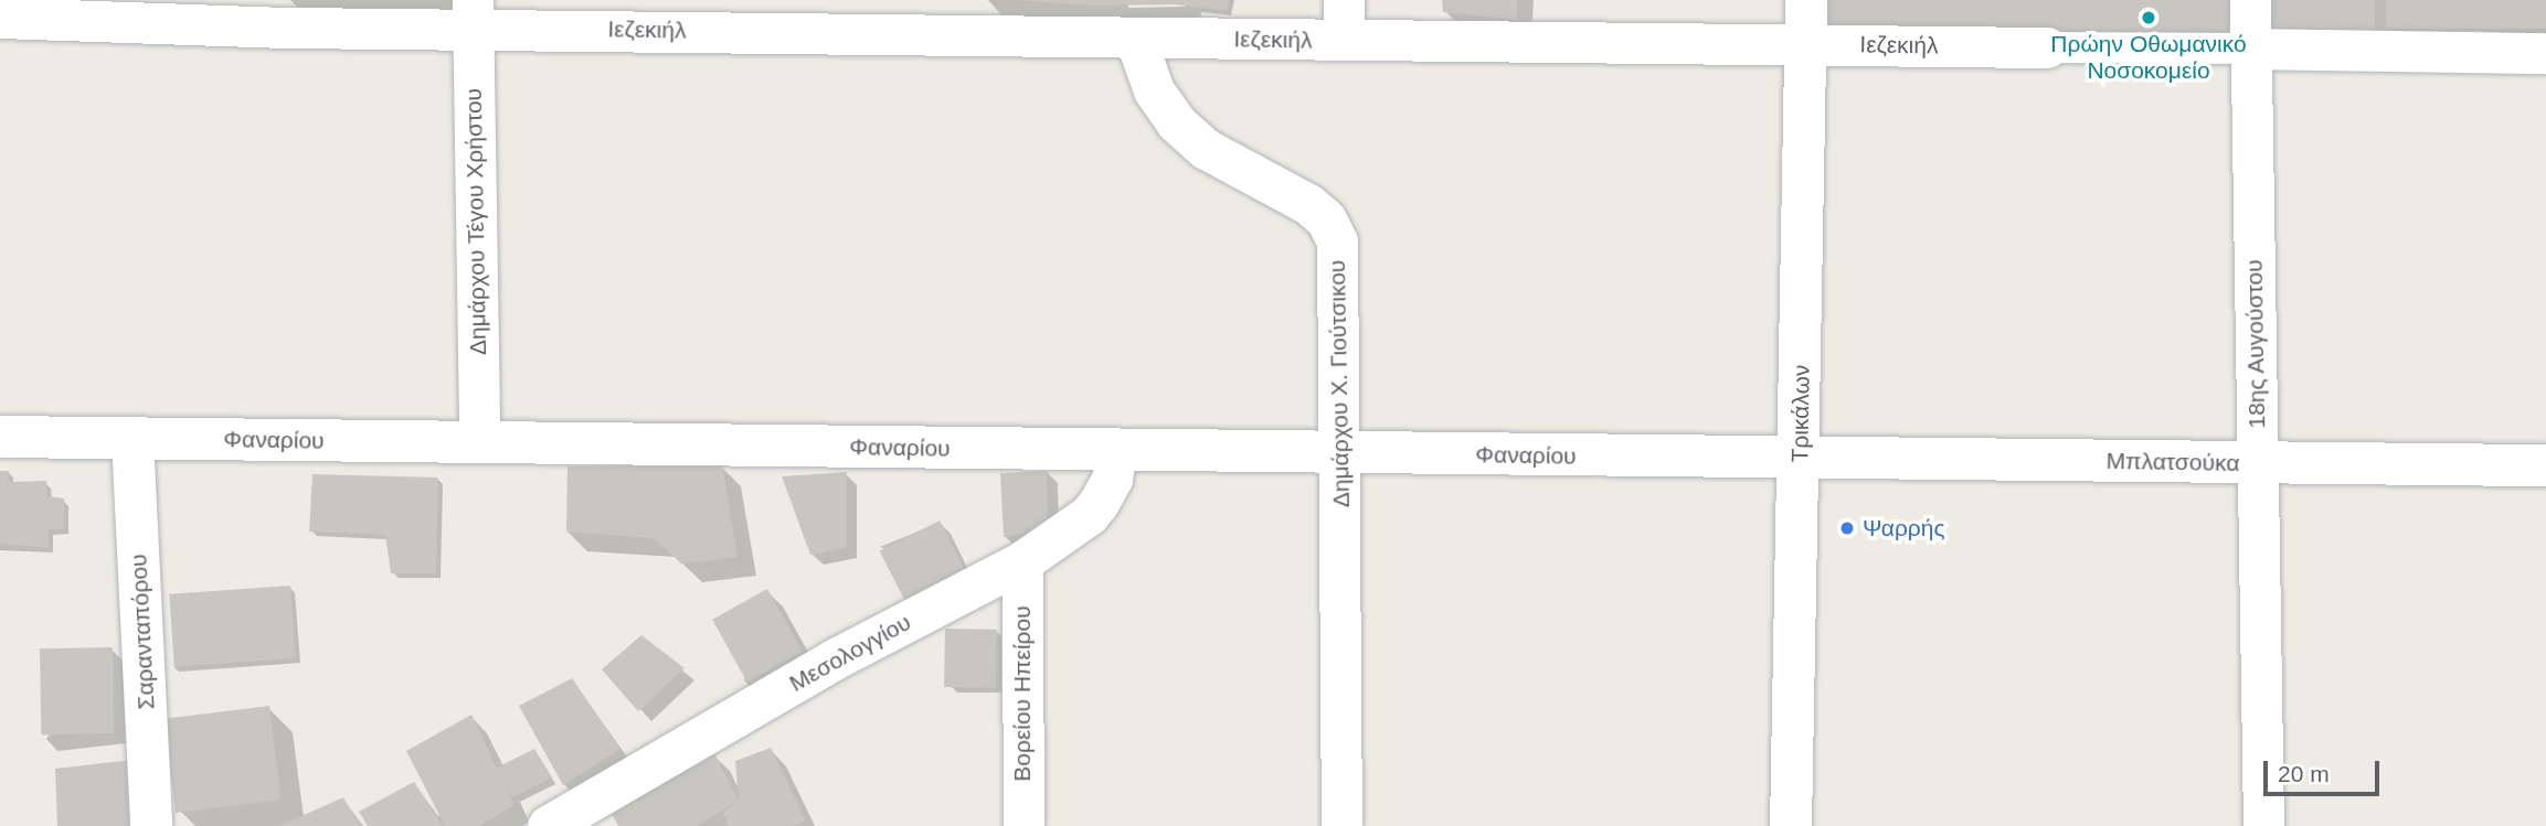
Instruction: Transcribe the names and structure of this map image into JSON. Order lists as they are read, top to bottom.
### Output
{
  "streets": {
    "main road": [
      "Τρικάλων",
      "Φαναρίου",
      "Μπλατσούκα",
      "Σαρανταπόρου"
    ],
    "street": [
      "Ιεζεκιήλ",
      "Δημάρχου Τέγου Χρήστου",
      "18ης Αυγούστου",
      "Δημάρχου Χ. Γιούτσικου",
      "Μεσολογγίου",
      "Βορείου Ηπείρου"
    ]
  },
  "crossings": [
    ["Ιεζεκιήλ", "Δημάρχου Τέγου Χρήστου"],
    ["Ιεζεκιήλ", "18ης Αυγούστου"],
    ["Ιεζεκιήλ", "Δημάρχου Χ. Γιούτσικου"],
    ["Ιεζεκιήλ", "Τρικάλων"],
    ["Δημάρχου Τέγου Χρήστου", "Φαναρίου"],
    ["18ης Αυγούστου", "Μπλατσούκα"],
    ["Δημάρχου Χ. Γιούτσικου", "Φαναρίου"],
    ["Τρικάλων", "Φαναρίου"],
    ["Τρικάλων", "Μπλατσούκα"],
    ["Φαναρίου", "Μπλατσούκα"],
    ["Φαναρίου", "Σαρανταπόρου"],
    ["Φαναρίου", "Μεσολογγίου"],
    ["Μεσολογγίου", "Βορείου Ηπείρου"]
  ],
  "places": ["Πρώην Οθωμανικό Νοσοκομείο", "Ψαρρής"],
  "scale_bar": "20 m"
}
